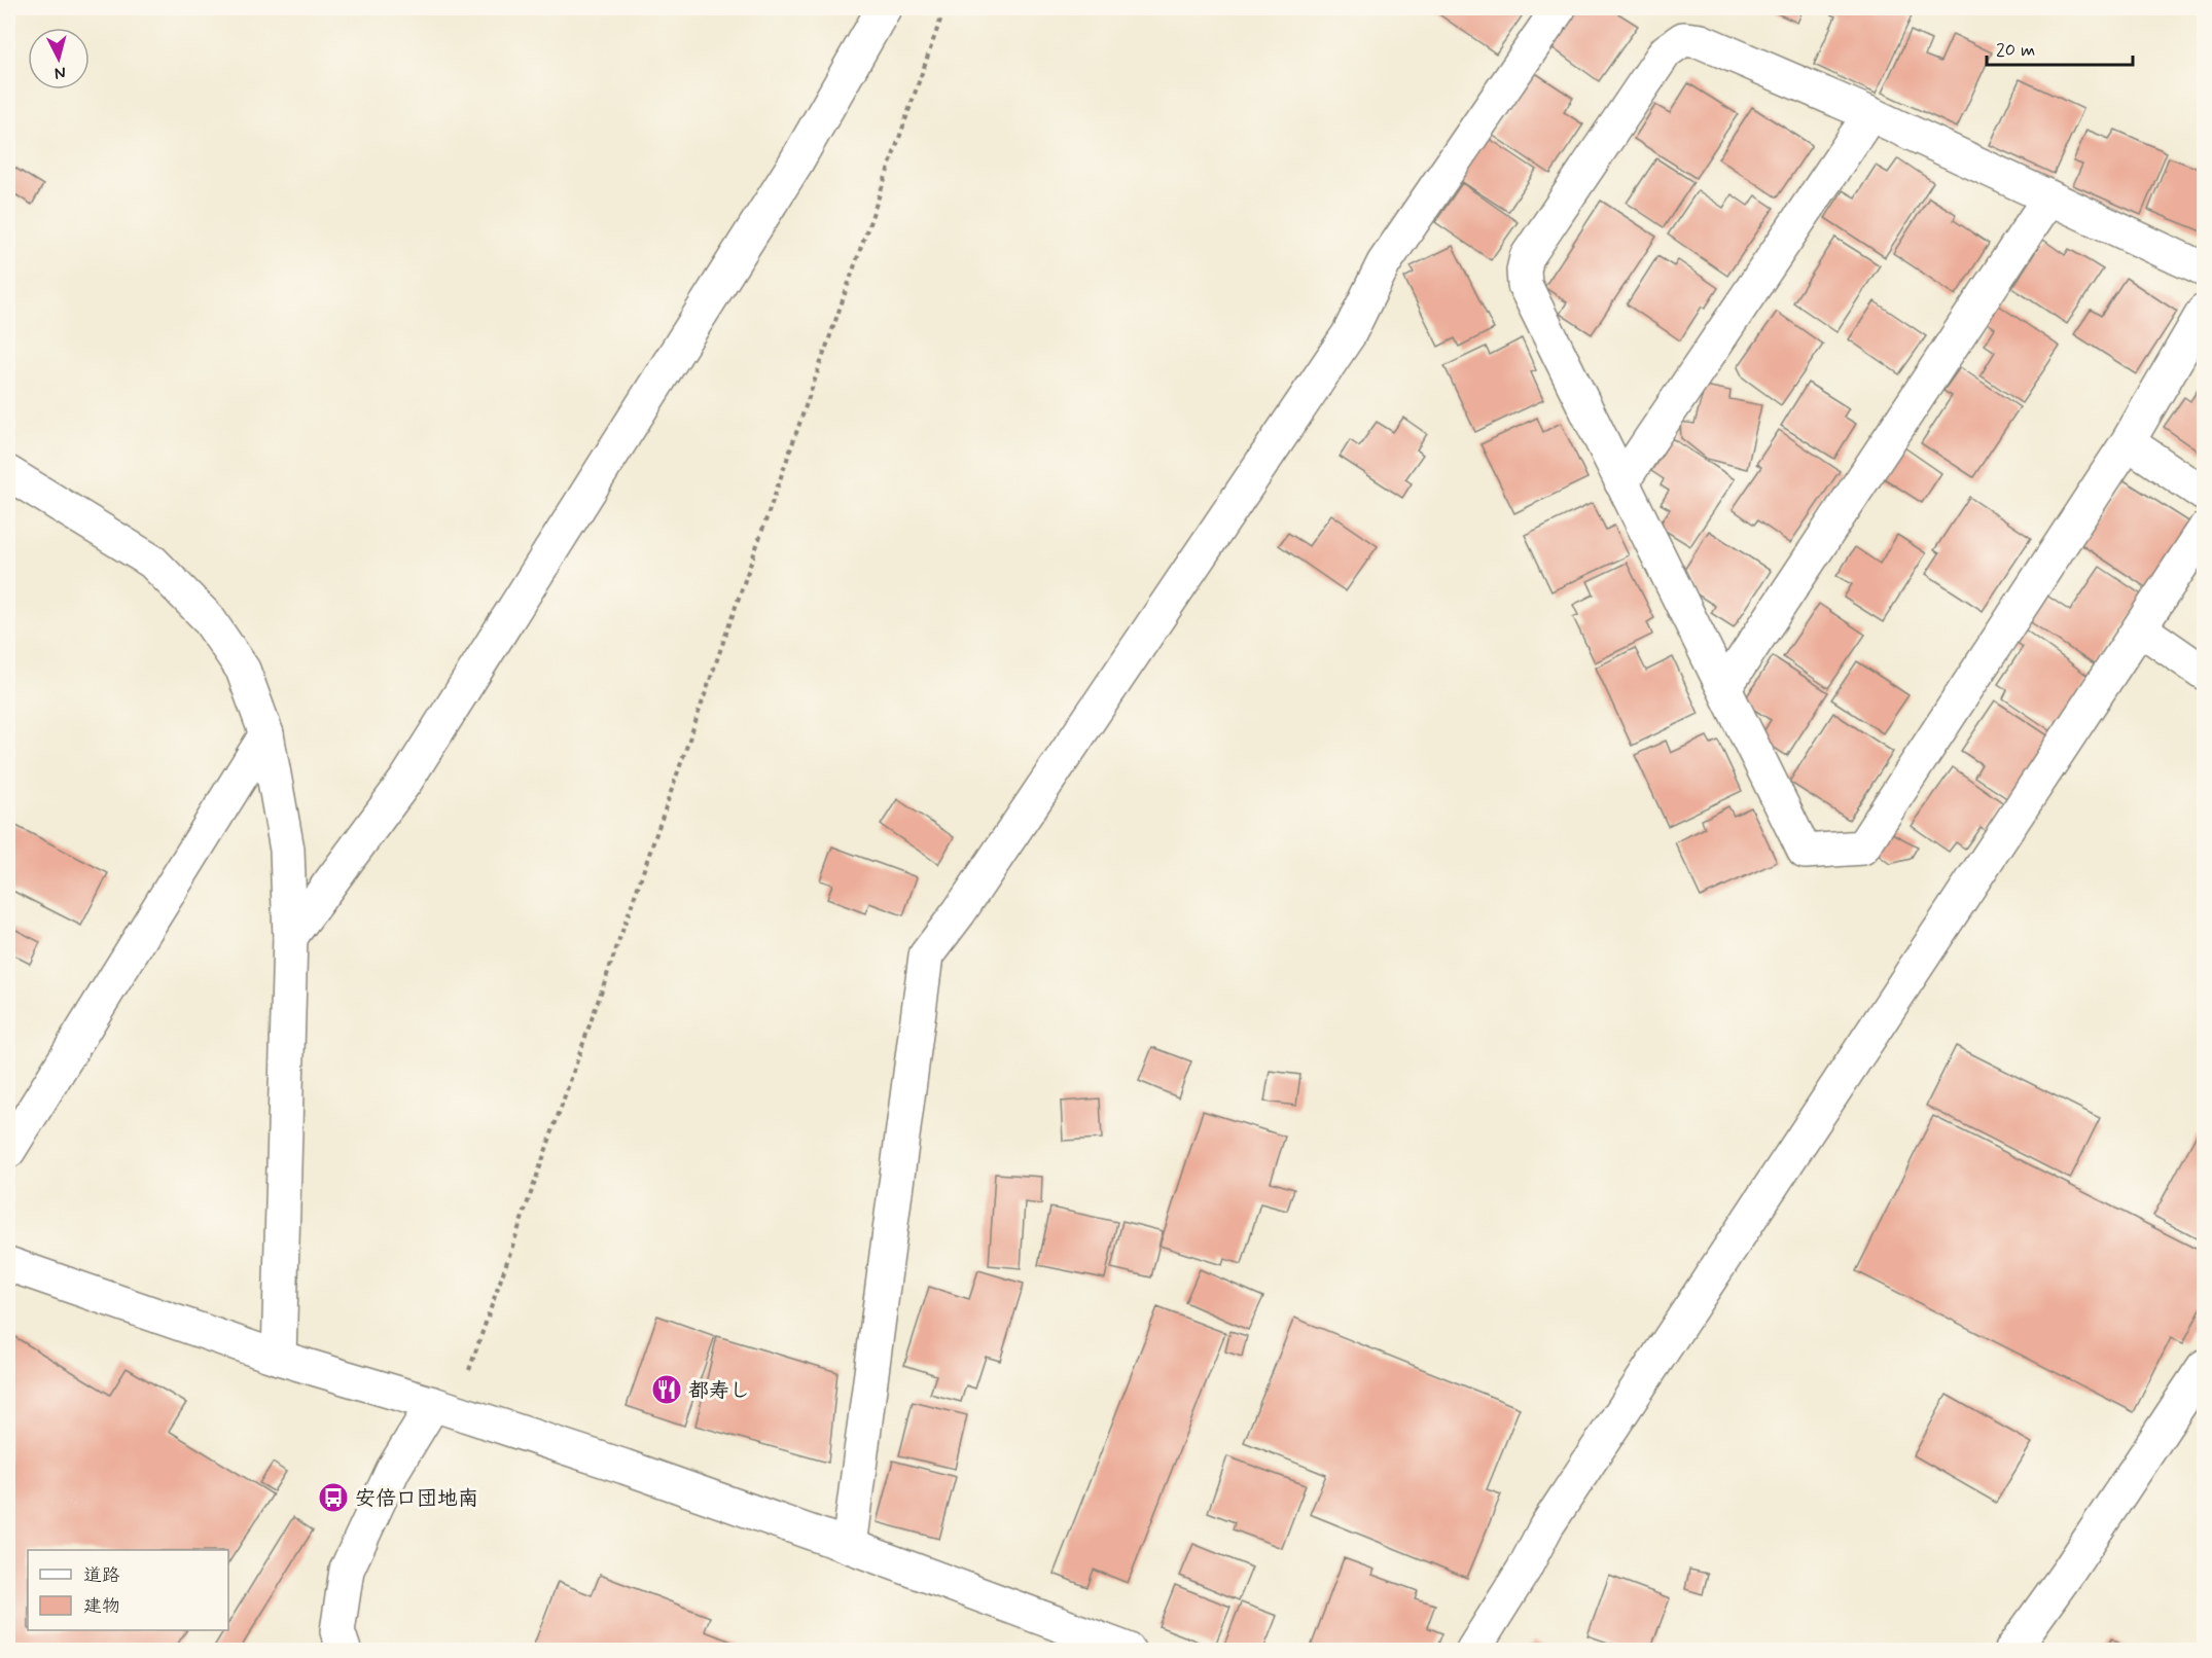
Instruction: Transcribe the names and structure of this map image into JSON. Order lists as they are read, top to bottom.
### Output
{
  "places": {
    "restaurant": ["都寿し"],
    "bus stop": ["安倍口団地南"]
  },
  "legend": ["道路", "建物"],
  "scale_bar": "20 m",
  "north": "bottom"
}
